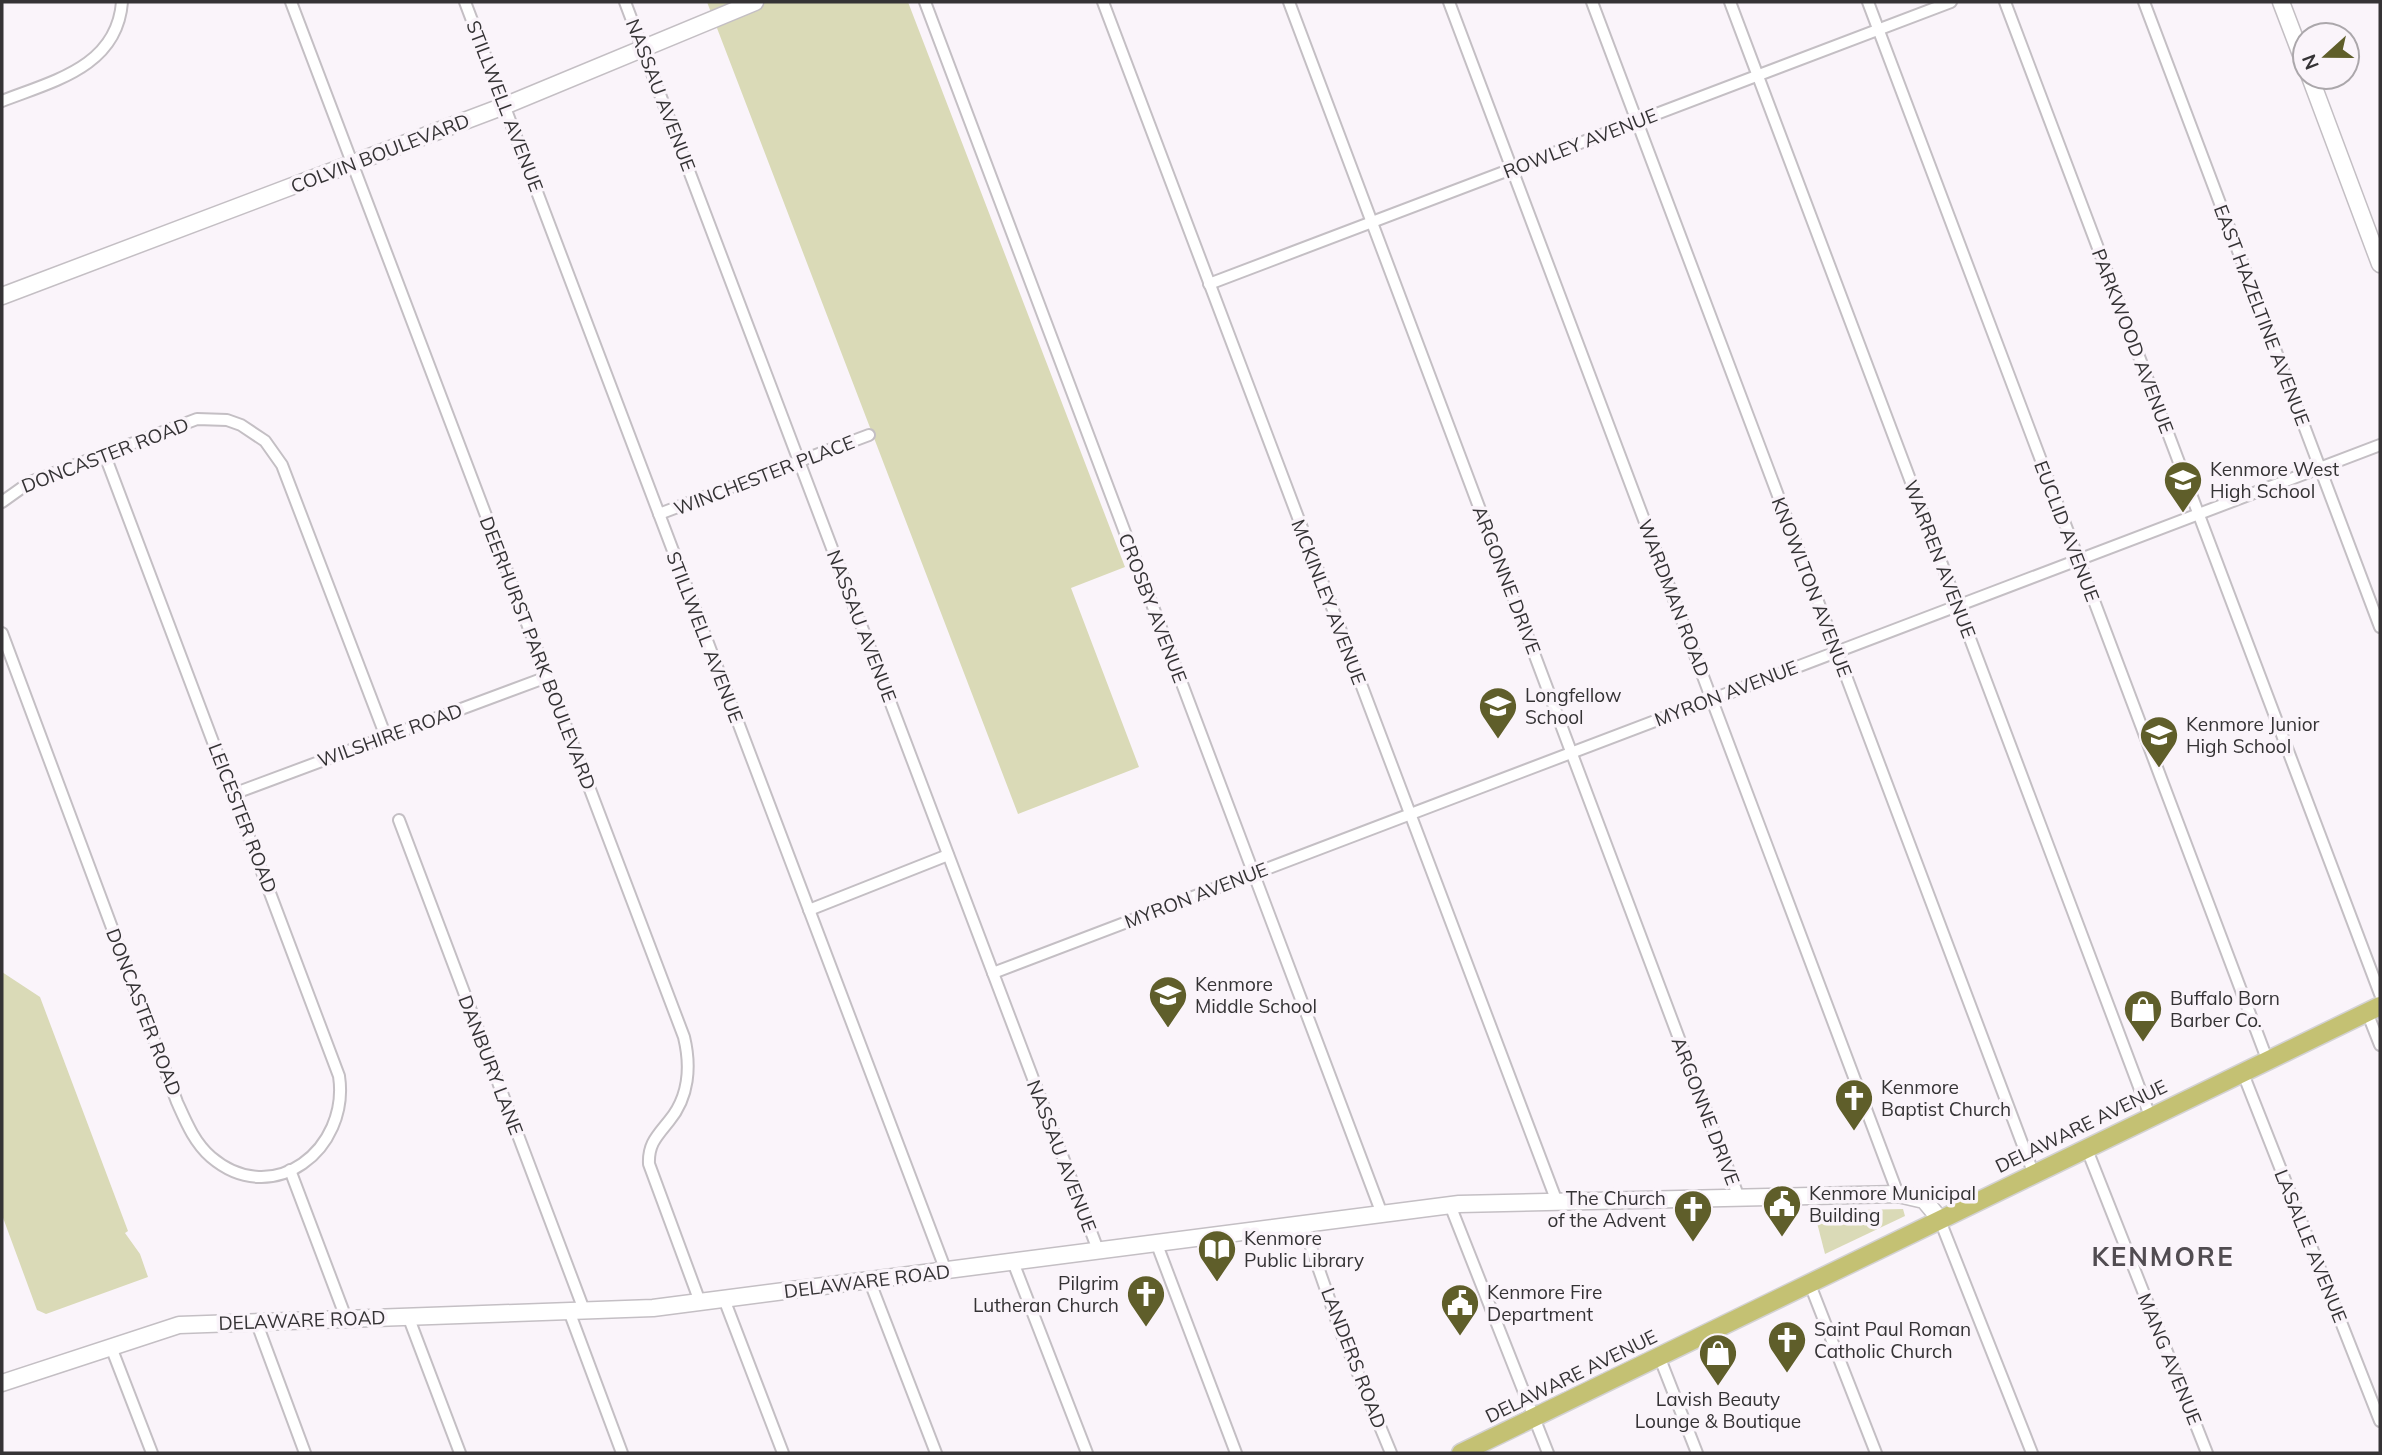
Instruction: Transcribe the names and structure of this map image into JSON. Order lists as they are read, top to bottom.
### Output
{
  "streets": {
    "main road": ["DELAWARE AVENUE"],
    "street": [
      "NASSAU AVENUE",
      "STILLWELL AVENUE",
      "ROWLEY AVENUE",
      "COLVIN BOULEVARD",
      "EAST HAZELTINE AVENUE",
      "PARKWOOD AVENUE",
      "DONCASTER ROAD",
      "WINCHESTER PLACE",
      "EUCLID AVENUE",
      "WARREN AVENUE",
      "ARGONNE DRIVE",
      "KNOWLTON AVENUE",
      "WARDMAN ROAD",
      "MCKINLEY AVENUE",
      "CROSBY AVENUE",
      "DEERHURST PARK BOULEVARD",
      "MYRON AVENUE",
      "WILSHIRE ROAD",
      "LEICESTER ROAD",
      "DANBURY LANE",
      "LASALLE AVENUE",
      "DELAWARE ROAD",
      "LANDERS ROAD",
      "MANG AVENUE"
    ]
  },
  "crossings": [
    ["NASSAU AVENUE", "COLVIN BOULEVARD"],
    ["NASSAU AVENUE", "WINCHESTER PLACE"],
    ["NASSAU AVENUE", "MYRON AVENUE"],
    ["NASSAU AVENUE", "DELAWARE ROAD"],
    ["STILLWELL AVENUE", "COLVIN BOULEVARD"],
    ["STILLWELL AVENUE", "WINCHESTER PLACE"],
    ["STILLWELL AVENUE", "DELAWARE ROAD"],
    ["ROWLEY AVENUE", "EUCLID AVENUE"],
    ["ROWLEY AVENUE", "WARREN AVENUE"],
    ["ROWLEY AVENUE", "ARGONNE DRIVE"],
    ["ROWLEY AVENUE", "KNOWLTON AVENUE"],
    ["ROWLEY AVENUE", "WARDMAN ROAD"],
    ["ROWLEY AVENUE", "MCKINLEY AVENUE"],
    ["COLVIN BOULEVARD", "DEERHURST PARK BOULEVARD"],
    ["EAST HAZELTINE AVENUE", "MYRON AVENUE"],
    ["PARKWOOD AVENUE", "MYRON AVENUE"],
    ["DONCASTER ROAD", "WILSHIRE ROAD"],
    ["DONCASTER ROAD", "LEICESTER ROAD"],
    ["EUCLID AVENUE", "MYRON AVENUE"],
    ["EUCLID AVENUE", "DELAWARE AVENUE"],
    ["WARREN AVENUE", "MYRON AVENUE"],
    ["WARREN AVENUE", "DELAWARE AVENUE"],
    ["ARGONNE DRIVE", "MYRON AVENUE"],
    ["ARGONNE DRIVE", "DELAWARE ROAD"],
    ["KNOWLTON AVENUE", "MYRON AVENUE"],
    ["KNOWLTON AVENUE", "DELAWARE AVENUE"],
    ["WARDMAN ROAD", "MYRON AVENUE"],
    ["WARDMAN ROAD", "DELAWARE ROAD"],
    ["MCKINLEY AVENUE", "MYRON AVENUE"],
    ["MCKINLEY AVENUE", "DELAWARE ROAD"],
    ["CROSBY AVENUE", "MYRON AVENUE"],
    ["CROSBY AVENUE", "DELAWARE ROAD"],
    ["DEERHURST PARK BOULEVARD", "WILSHIRE ROAD"],
    ["DEERHURST PARK BOULEVARD", "DELAWARE ROAD"],
    ["WILSHIRE ROAD", "LEICESTER ROAD"],
    ["DANBURY LANE", "DELAWARE ROAD"],
    ["DELAWARE AVENUE", "LASALLE AVENUE"],
    ["DELAWARE AVENUE", "DELAWARE ROAD"],
    ["DELAWARE AVENUE", "MANG AVENUE"],
    ["DELAWARE ROAD", "LANDERS ROAD"]
  ],
  "districts": ["KENMORE"],
  "places": {
    "school or university": [
      "Kenmore West High School",
      "Longfellow School",
      "Kenmore Junior High School",
      "Kenmore Middle School"
    ],
    "shop": ["Buffalo Born Barber Co.", "Lavish Beauty Lounge & Boutique"],
    "church": [
      "Kenmore Baptist Church",
      "The Church of the Advent",
      "Pilgrim Lutheran Church",
      "Saint Paul Roman Catholic Church"
    ],
    "public building": ["Kenmore Municipal Building", "Kenmore Fire Department"],
    "library": ["Kenmore Public Library"]
  },
  "north": "left"
}
